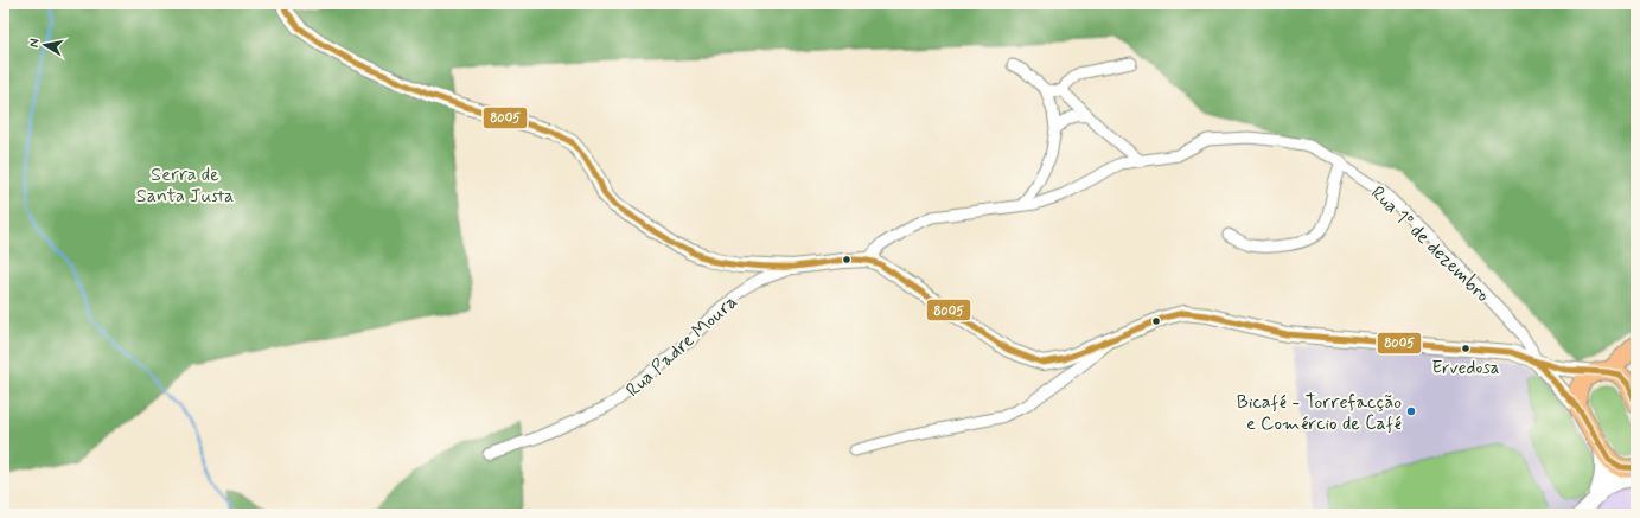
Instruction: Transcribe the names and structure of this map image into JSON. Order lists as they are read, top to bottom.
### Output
{
  "streets": {
    "street": ["Rua 1º de dezembro", "Rua Padre Moura"]
  },
  "parks": ["Serra de Santa Justa"],
  "places": ["Ervedosa", "Bicafé - Torrefacção e Comércio de Café"],
  "lines": ["transit line 8005"],
  "north": "left"
}
